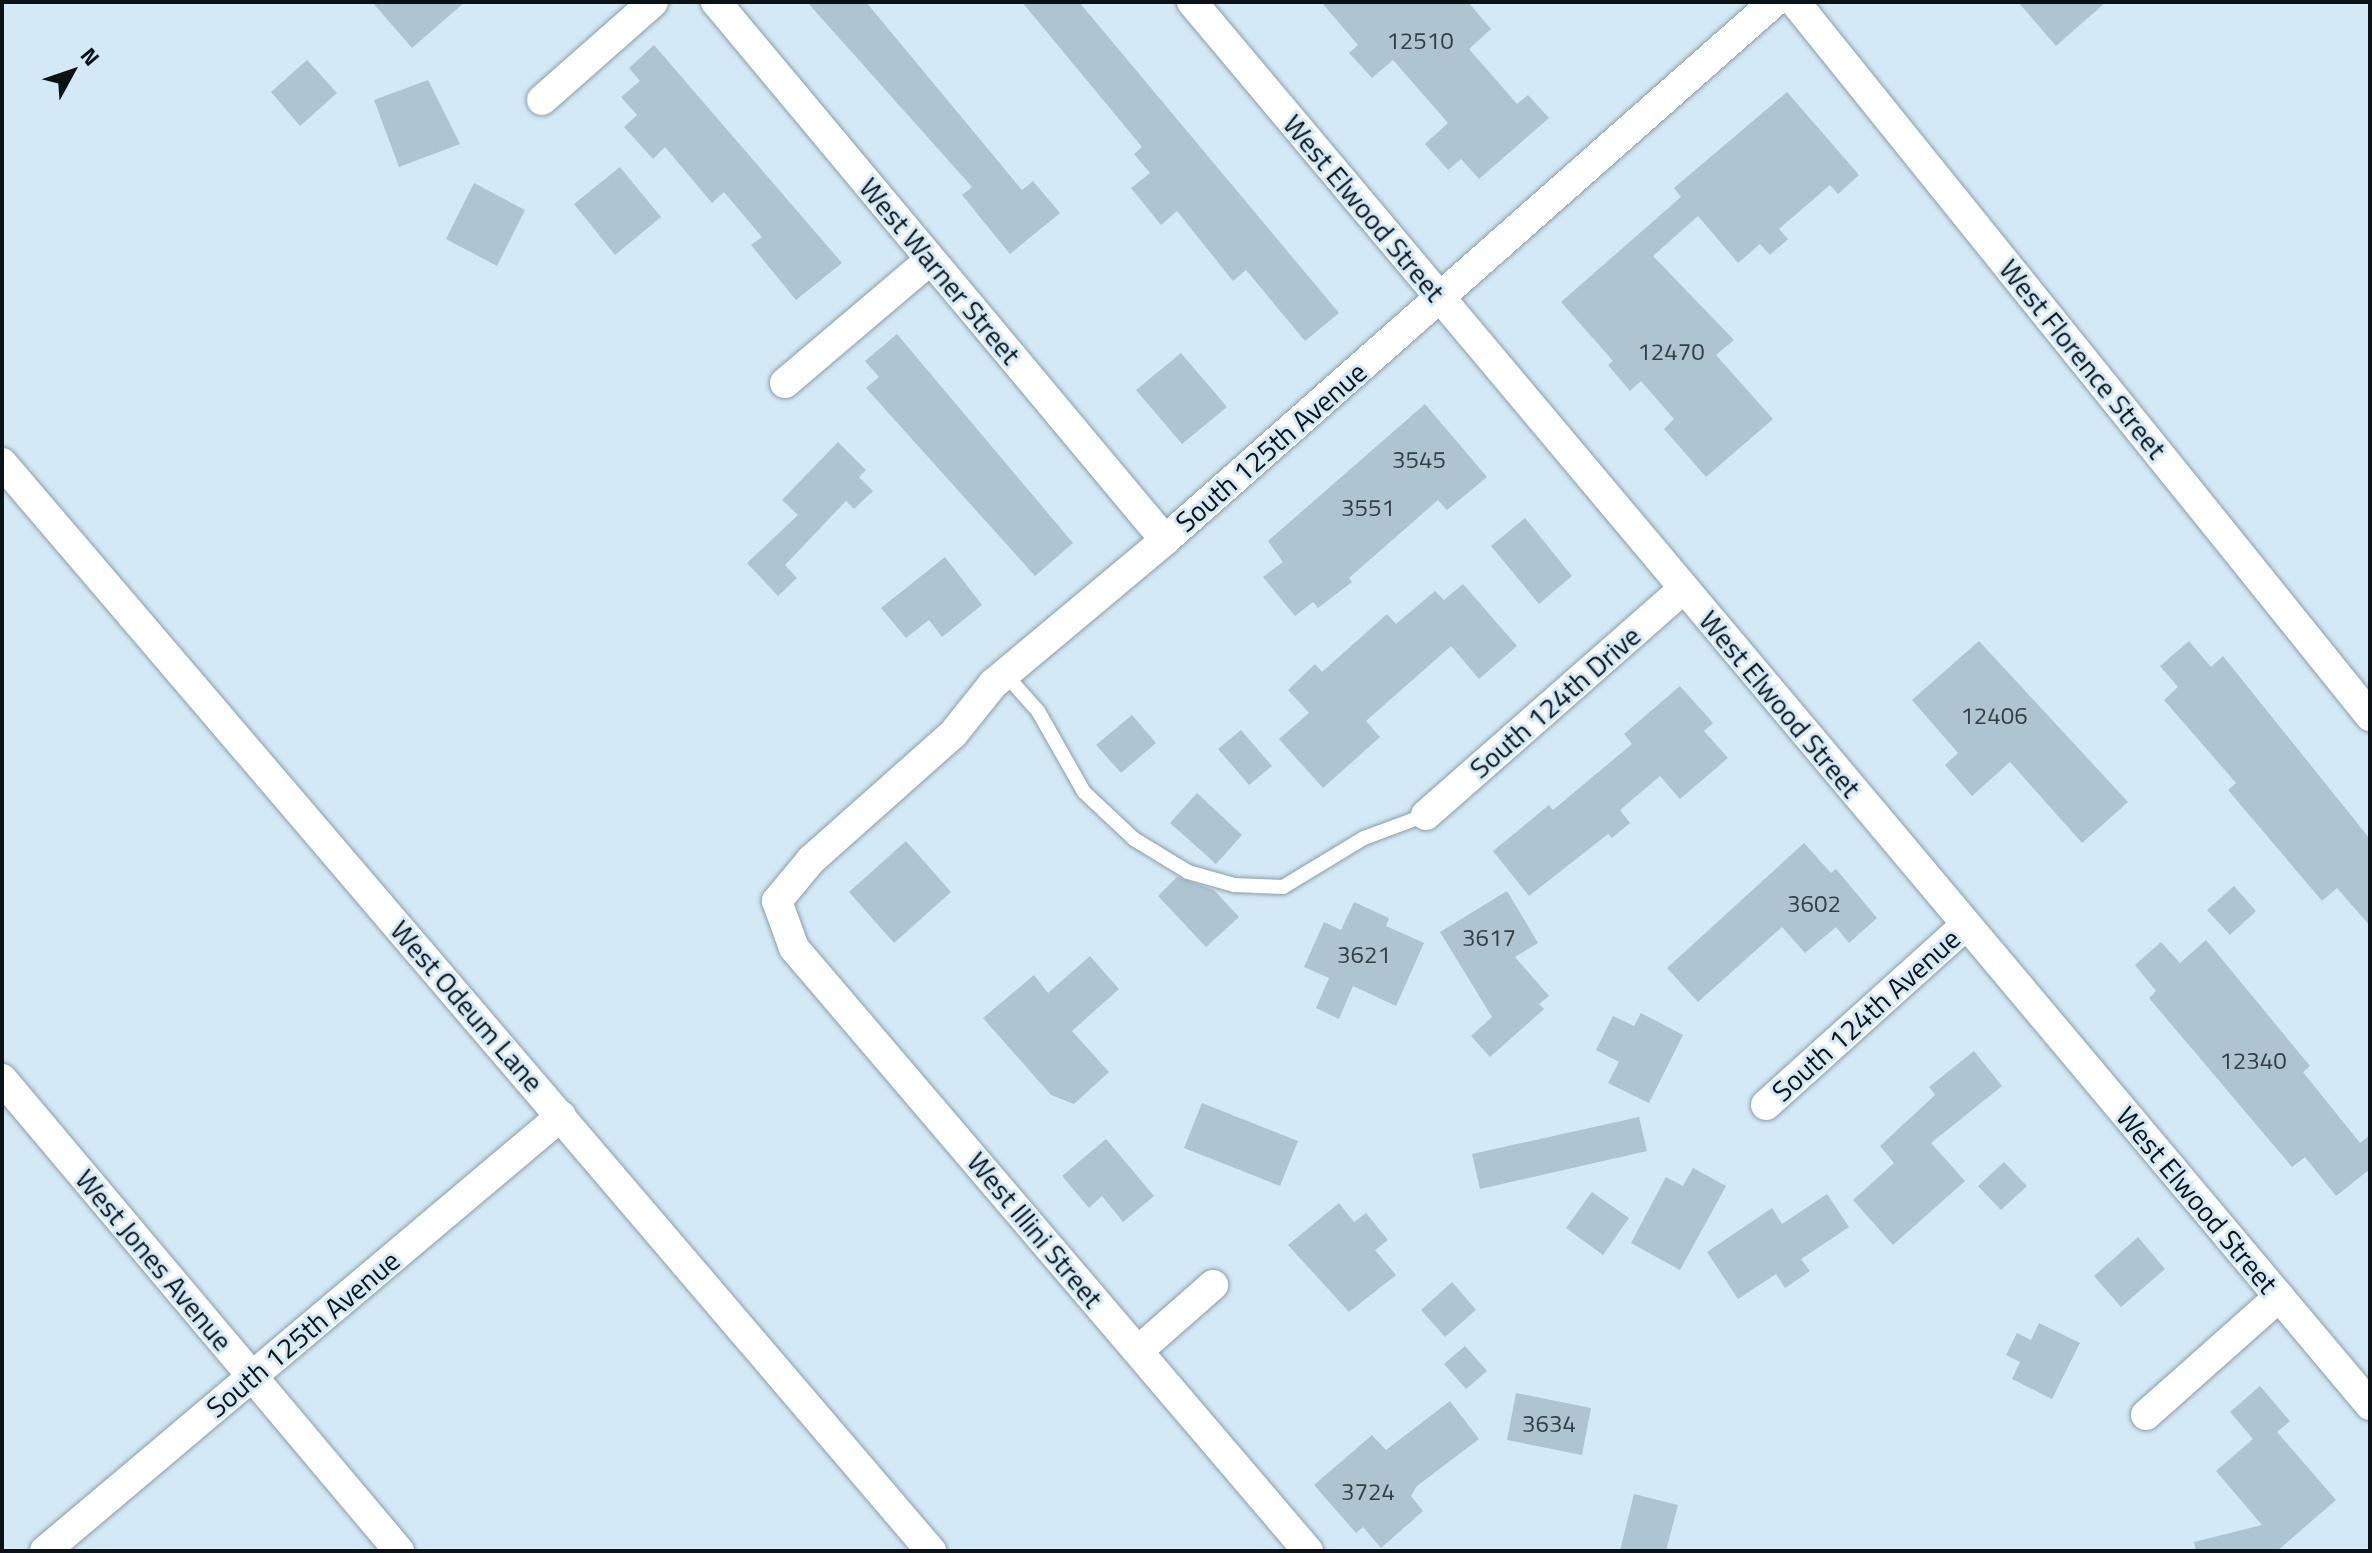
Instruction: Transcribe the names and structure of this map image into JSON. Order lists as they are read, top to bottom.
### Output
{
  "streets": {
    "street": [
      "West Elwood Street",
      "West Warner Street",
      "West Florence Street",
      "South 125th Avenue",
      "South 124th Drive",
      "West Odeum Lane",
      "South 124th Avenue",
      "West Illini Street",
      "West Jones Avenue"
    ]
  },
  "crossings": [
    ["West Elwood Street", "South 125th Avenue"],
    ["West Elwood Street", "South 124th Drive"],
    ["West Elwood Street", "South 124th Avenue"],
    ["West Warner Street", "South 125th Avenue"],
    ["South 125th Avenue", "West Odeum Lane"],
    ["South 125th Avenue", "West Illini Street"],
    ["South 125th Avenue", "West Jones Avenue"]
  ],
  "house_numbers": [
    "12510",
    "12470",
    "3545",
    "3551",
    "12406",
    "3602",
    "3617",
    "3621",
    "12340",
    "3634",
    "3724"
  ],
  "north": "top right"
}
